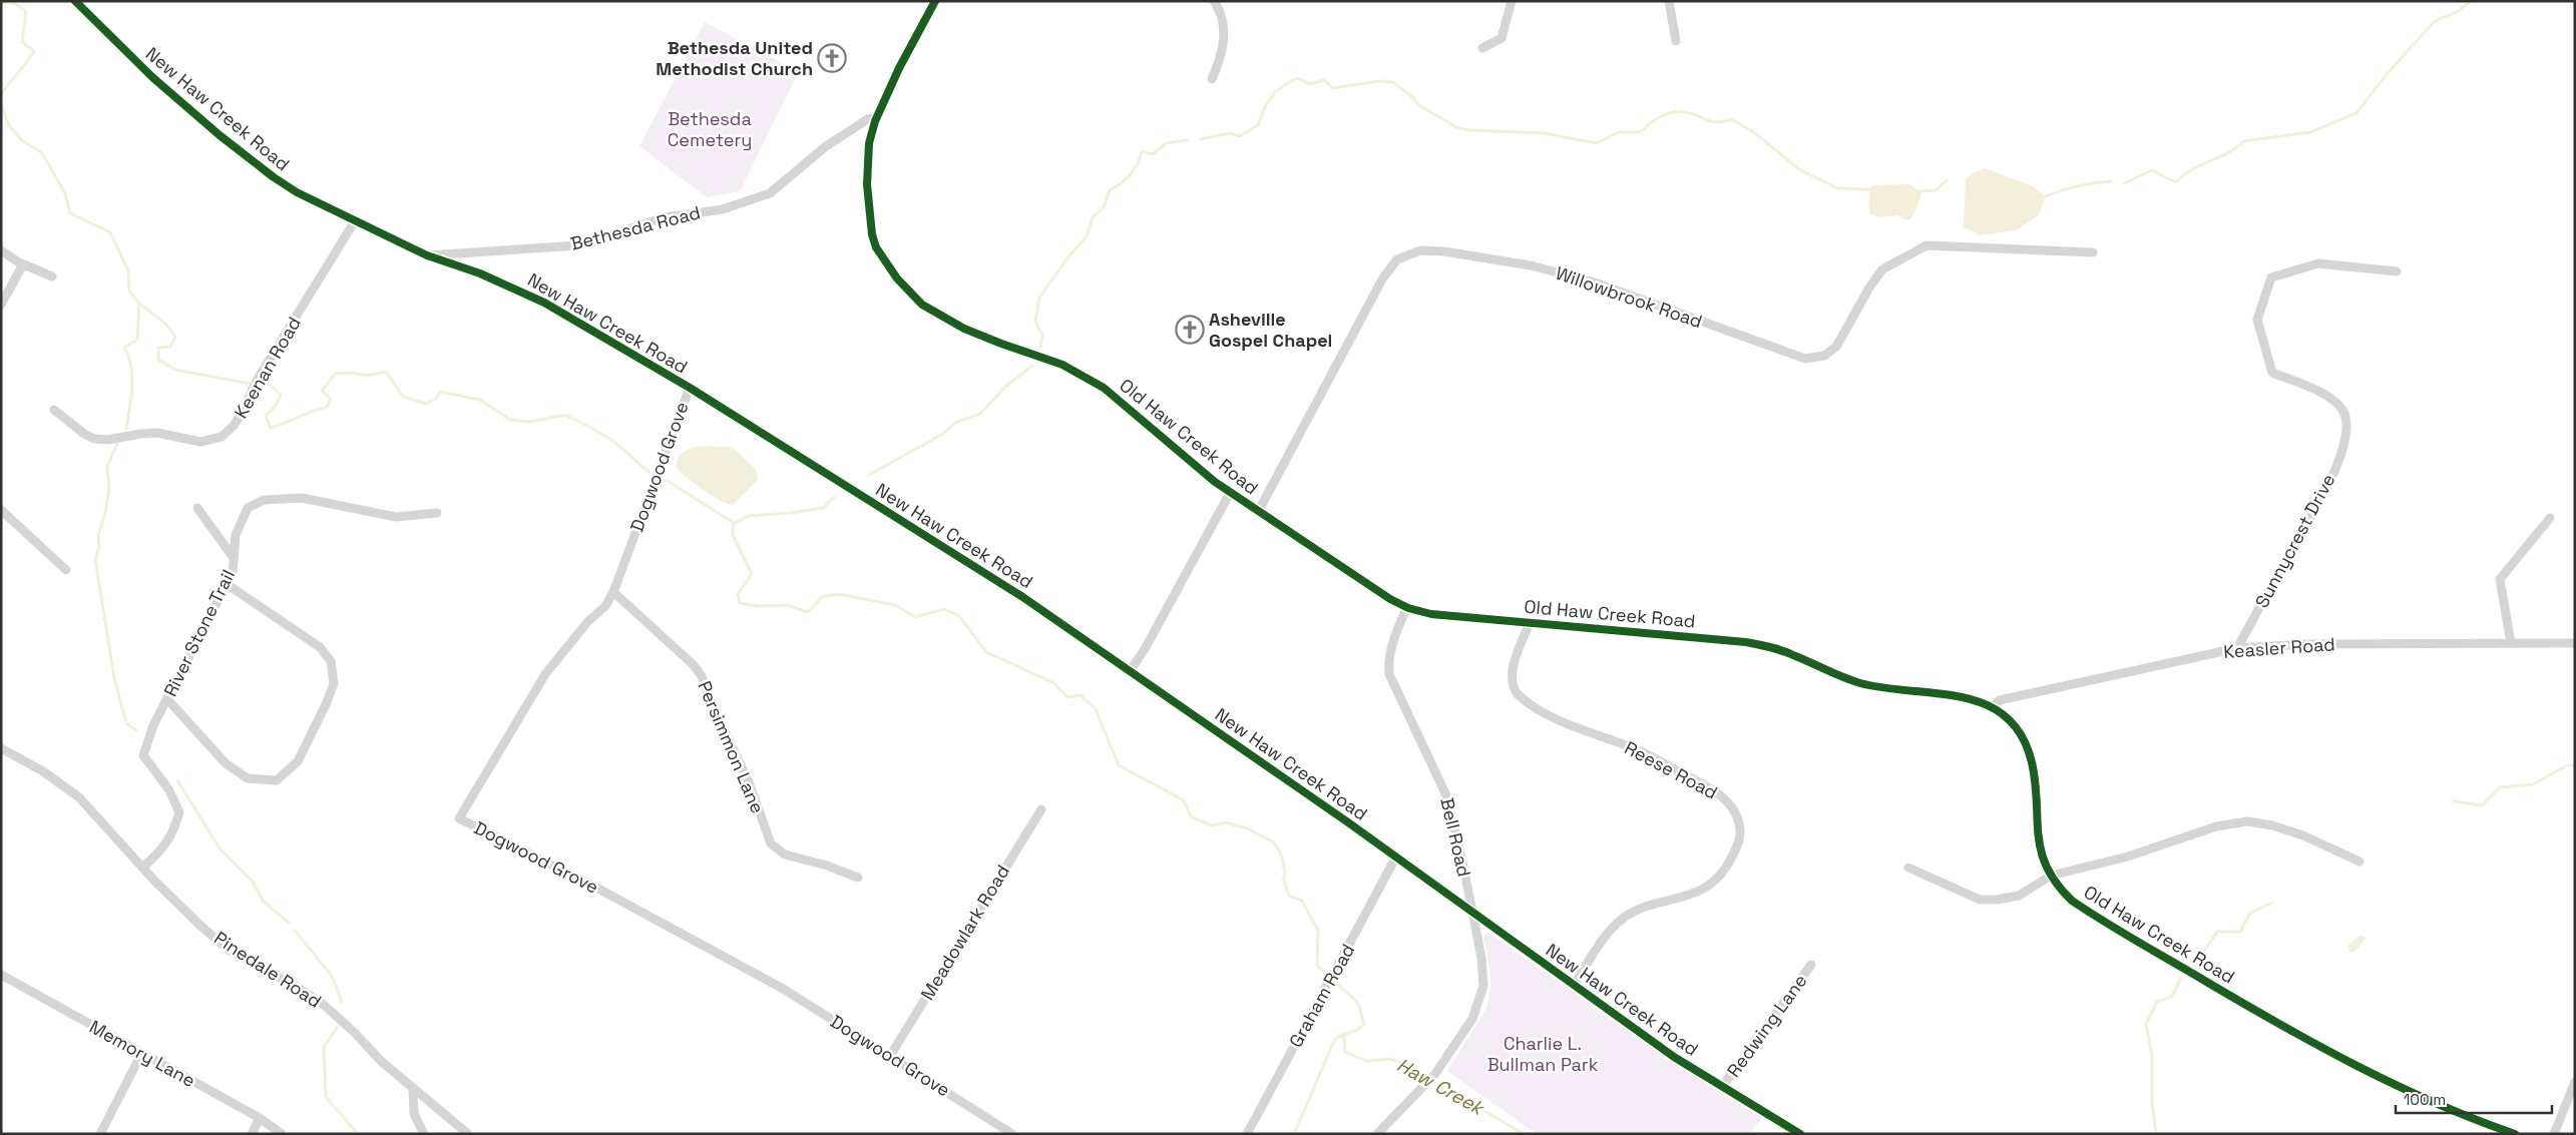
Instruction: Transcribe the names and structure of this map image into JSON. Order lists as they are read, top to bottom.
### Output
{
  "streets": {
    "street": [
      "New Haw Creek Road",
      "Bethesda Road",
      "Willowbrook Road",
      "Keenan Road",
      "Old Haw Creek Road",
      "Dogwood Grove",
      "Sunnycrest Drive",
      "River Stone Trail",
      "Keasler Road",
      "Persimmon Lane",
      "Reese Road",
      "Bell Road",
      "Meadowlark Road",
      "Pinedale Road",
      "Graham Road",
      "Redwing Lane",
      "Memory Lane"
    ]
  },
  "crossings": [
    ["New Haw Creek Road", "Bethesda Road"],
    ["New Haw Creek Road", "Keenan Road"],
    ["New Haw Creek Road", "Dogwood Grove"],
    ["New Haw Creek Road", "Reese Road"],
    ["New Haw Creek Road", "Bell Road"],
    ["New Haw Creek Road", "Graham Road"],
    ["New Haw Creek Road", "Redwing Lane"],
    ["Bethesda Road", "Old Haw Creek Road"],
    ["Willowbrook Road", "Old Haw Creek Road"],
    ["Old Haw Creek Road", "Keasler Road"],
    ["Old Haw Creek Road", "Reese Road"],
    ["Old Haw Creek Road", "Bell Road"],
    ["Dogwood Grove", "Persimmon Lane"],
    ["Dogwood Grove", "Meadowlark Road"],
    ["Sunnycrest Drive", "Keasler Road"],
    ["River Stone Trail", "Pinedale Road"]
  ],
  "water": ["Haw Creek"],
  "parks": ["Bethesda Cemetery", "Charlie L. Bullman Park"],
  "places": {
    "church": ["Bethesda United Methodist Church", "Asheville Gospel Chapel"]
  },
  "scale_bar": "100 m"
}
